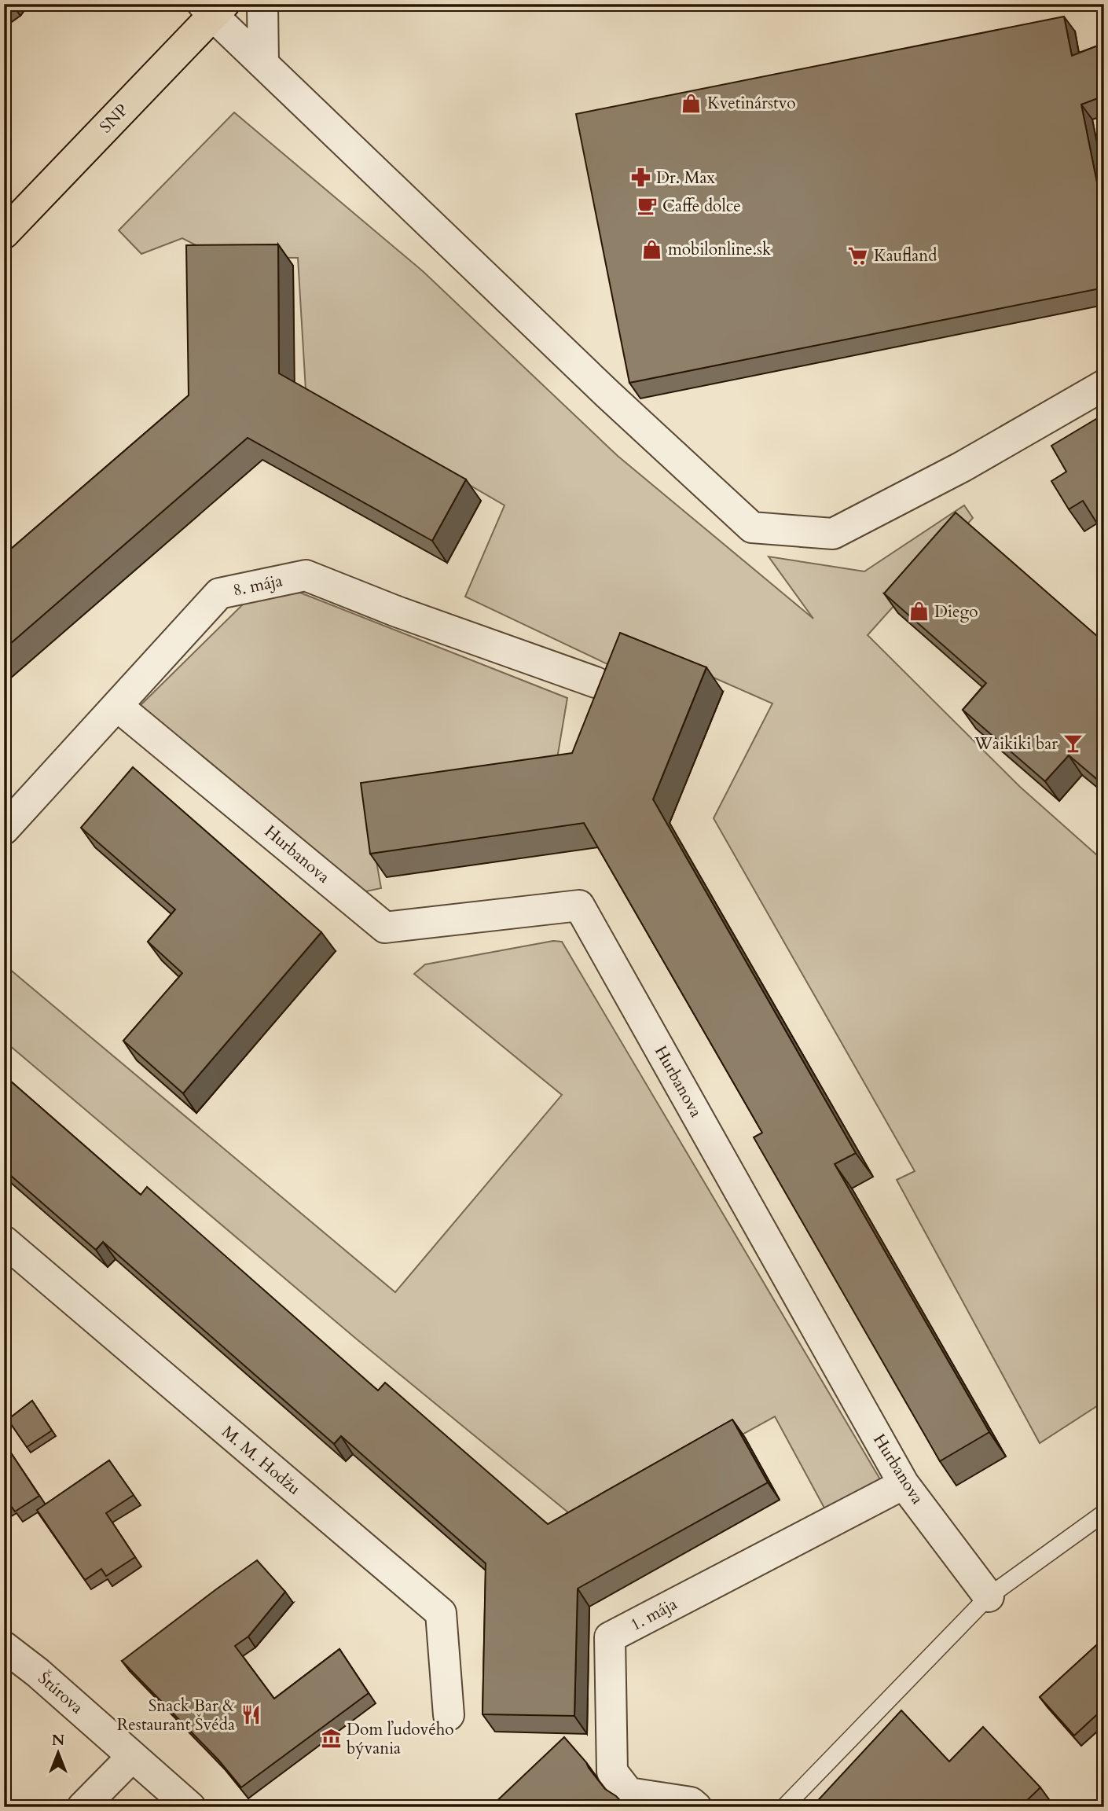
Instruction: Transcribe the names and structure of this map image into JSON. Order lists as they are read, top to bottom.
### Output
{
  "streets": {
    "main road": ["SNP"],
    "street": [
      "8. mája",
      "Hurbanova",
      "M. M. Hodžu",
      "1. mája",
      "Štúrova"
    ]
  },
  "crossings": [
    ["8. mája", "Hurbanova"],
    ["Hurbanova", "1. mája"]
  ],
  "places": {
    "shop": ["Kvetinárstvo", "mobilonline.sk", "Diego"],
    "pharmacy": ["Dr. Max"],
    "cafe": ["Caffe dolce"],
    "supermarket": ["Kaufland"],
    "bar": ["Waikiki bar"],
    "restaurant": ["Snack Bar & Restaurant Švéda"],
    "museum": ["Dom ľudového bývania"]
  },
  "north": "top"
}
